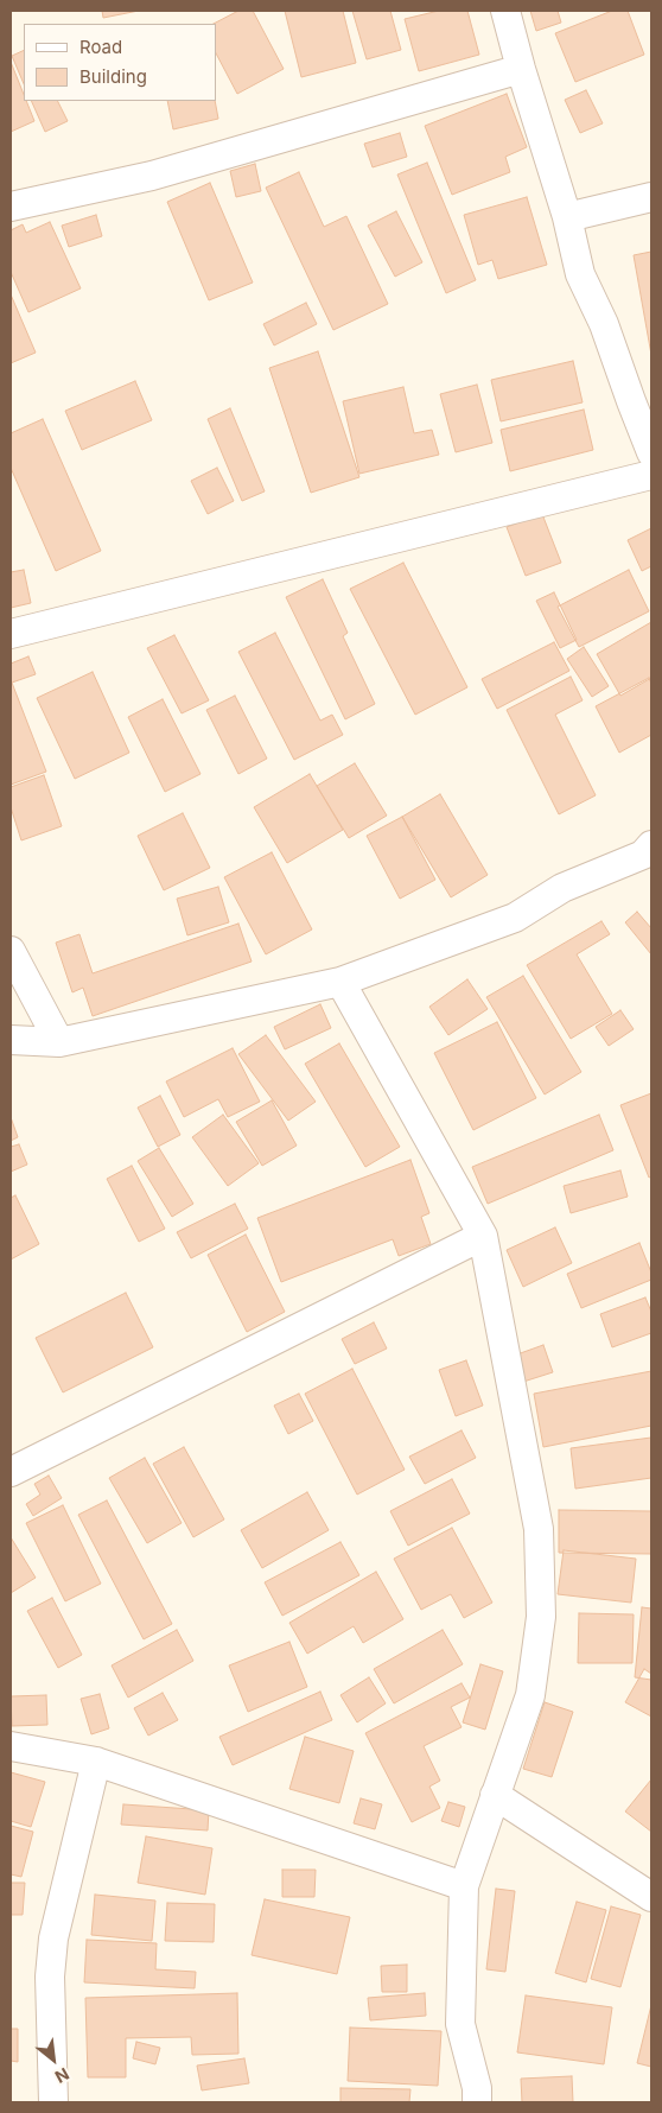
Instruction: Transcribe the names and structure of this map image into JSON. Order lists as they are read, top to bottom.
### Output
{
  "legend": ["Road", "Building"],
  "north": "bottom right"
}
